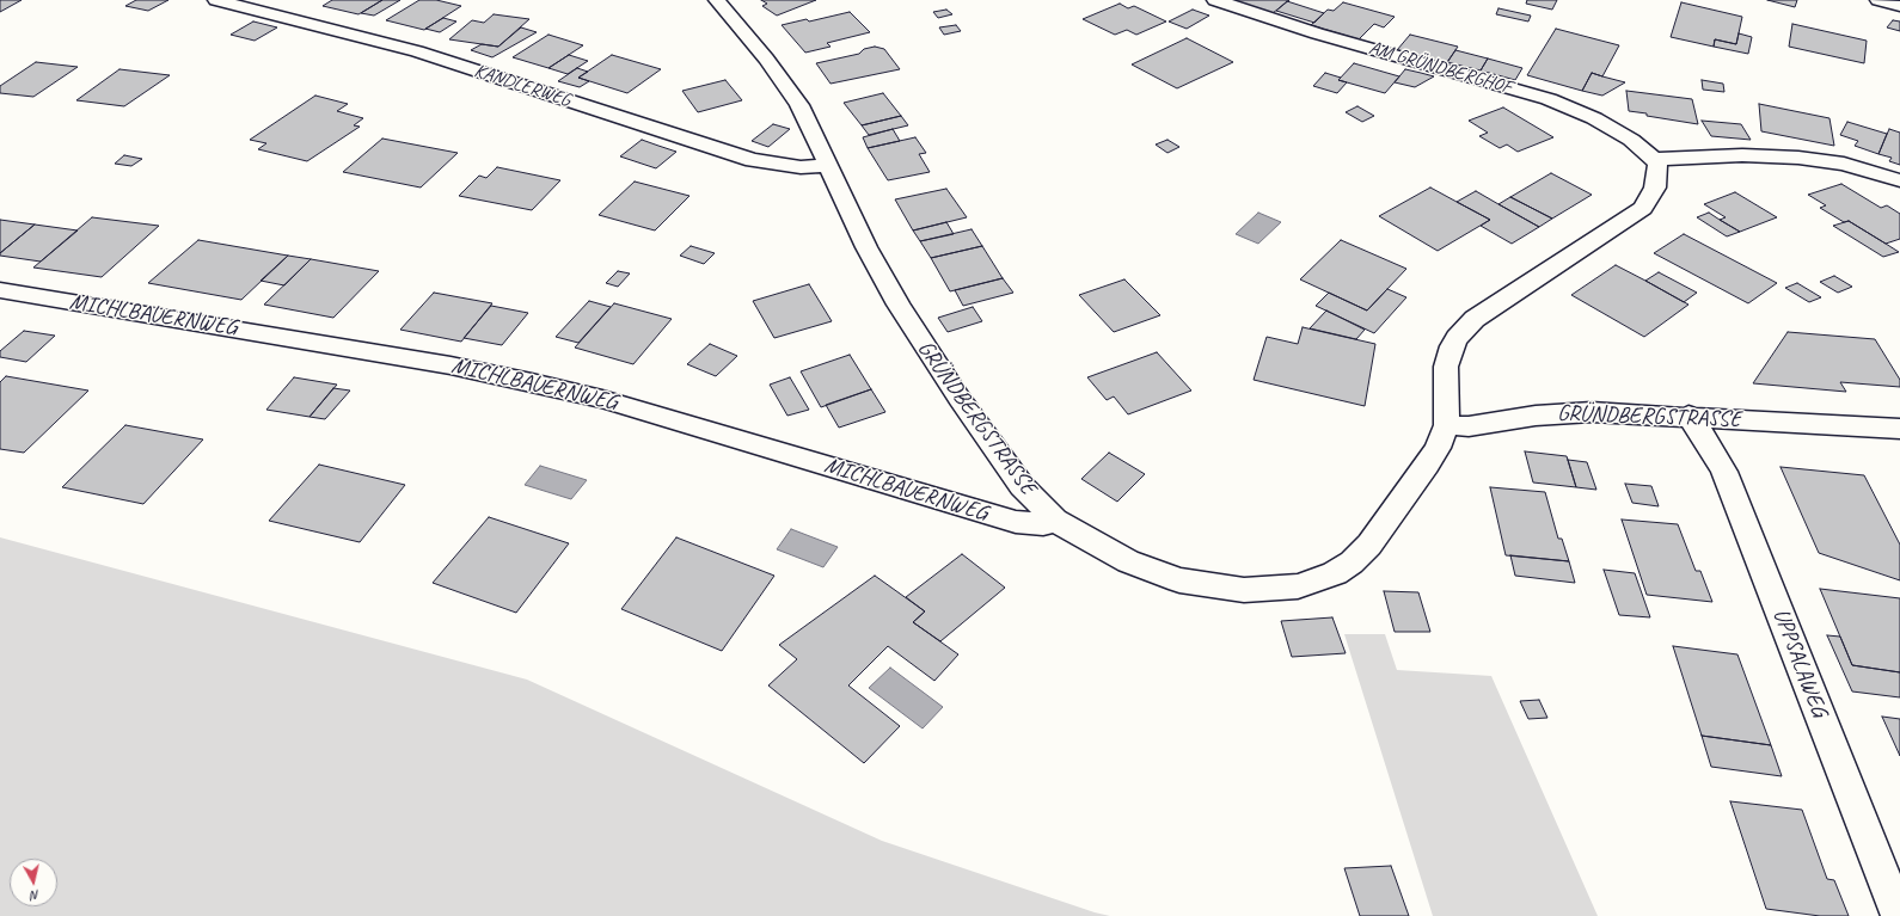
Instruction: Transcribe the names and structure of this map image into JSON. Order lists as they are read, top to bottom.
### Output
{
  "streets": {
    "street": [
      "AM GRÜNDBERGHOF",
      "KANDLERWEG",
      "MICHLBAUERNWEG",
      "GRÜNDBERGSTRASSE",
      "UPPSALAWEG"
    ]
  },
  "crossings": [
    ["KANDLERWEG", "GRÜNDBERGSTRASSE"],
    ["MICHLBAUERNWEG", "GRÜNDBERGSTRASSE"],
    ["GRÜNDBERGSTRASSE", "UPPSALAWEG"]
  ],
  "north": "bottom"
}
